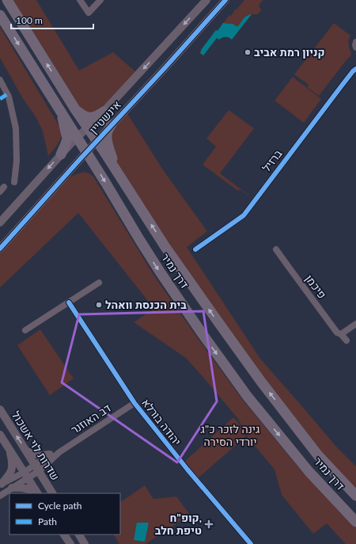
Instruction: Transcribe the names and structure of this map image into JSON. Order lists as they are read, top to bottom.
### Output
{
  "streets": {
    "highway": ["דרך נמיר"],
    "street": [
      "אינשטיין",
      "ברזיל",
      "פיכמן",
      "דב האוזנר",
      "יהודה בורלא",
      "שדרות לוי אשכול"
    ]
  },
  "crossings": [
    ["אינשטיין", "דרך נמיר"],
    ["דב האוזנר", "יהודה בורלא"],
    ["דב האוזנר", "שדרות לוי אשכול"]
  ],
  "parks": ["גינה לזכר כ\"ג יורדי הסירה"],
  "places": {
    "other": ["קניון רמת אביב", "בית הכנסת וואהל"],
    "health": ["קופ\"ח, טיפת חלב"]
  },
  "legend": ["Cycle path", "Path"],
  "scale_bar": "100 m"
}
